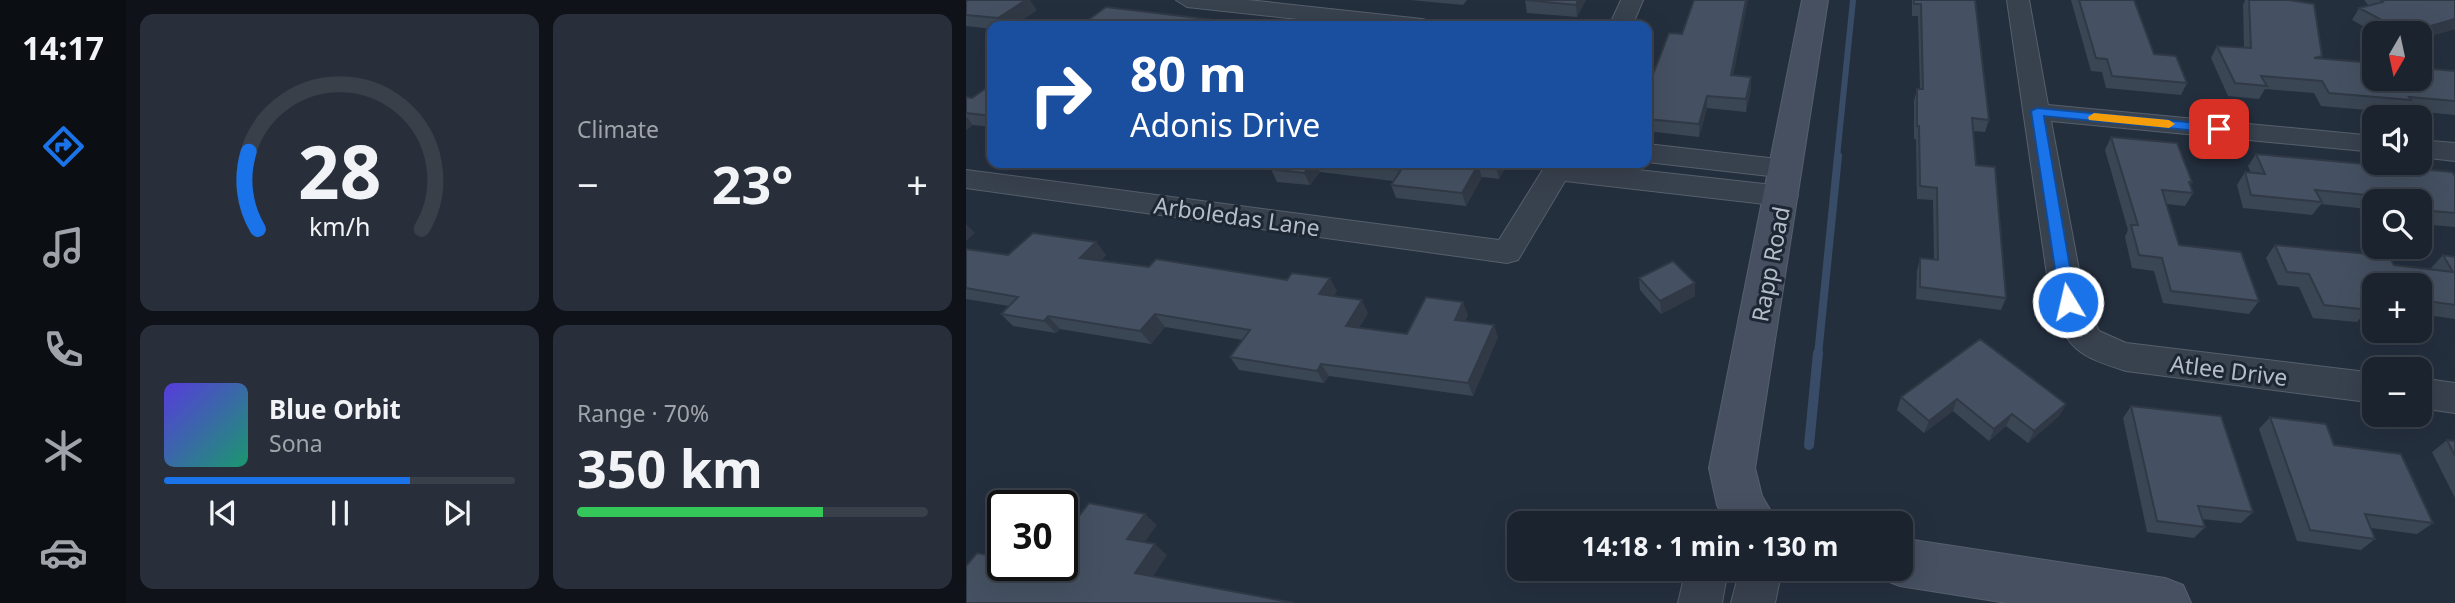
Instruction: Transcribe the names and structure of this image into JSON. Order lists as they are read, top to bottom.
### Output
{
  "streets": {
    "street": ["Arboledas Lane", "Rapp Road", "Atlee Drive"]
  },
  "north": "bottom",
  "page": {
    "tabs": "14:17",
    "tile": [
      "Climate",
      ["Range · 70%", "350 km"]
    ],
    "map_buttons": ["+", "−"],
    "turn": ["80 m", "Adonis Drive"],
    "heat": ["−", "23°", "+"],
    "song": ["Blue Orbit", "Sona"],
    "limit": "30",
    "trip": "14:18 · 1 min · 130 m",
    "gauge": ["28", "km/h"]
  }
}
